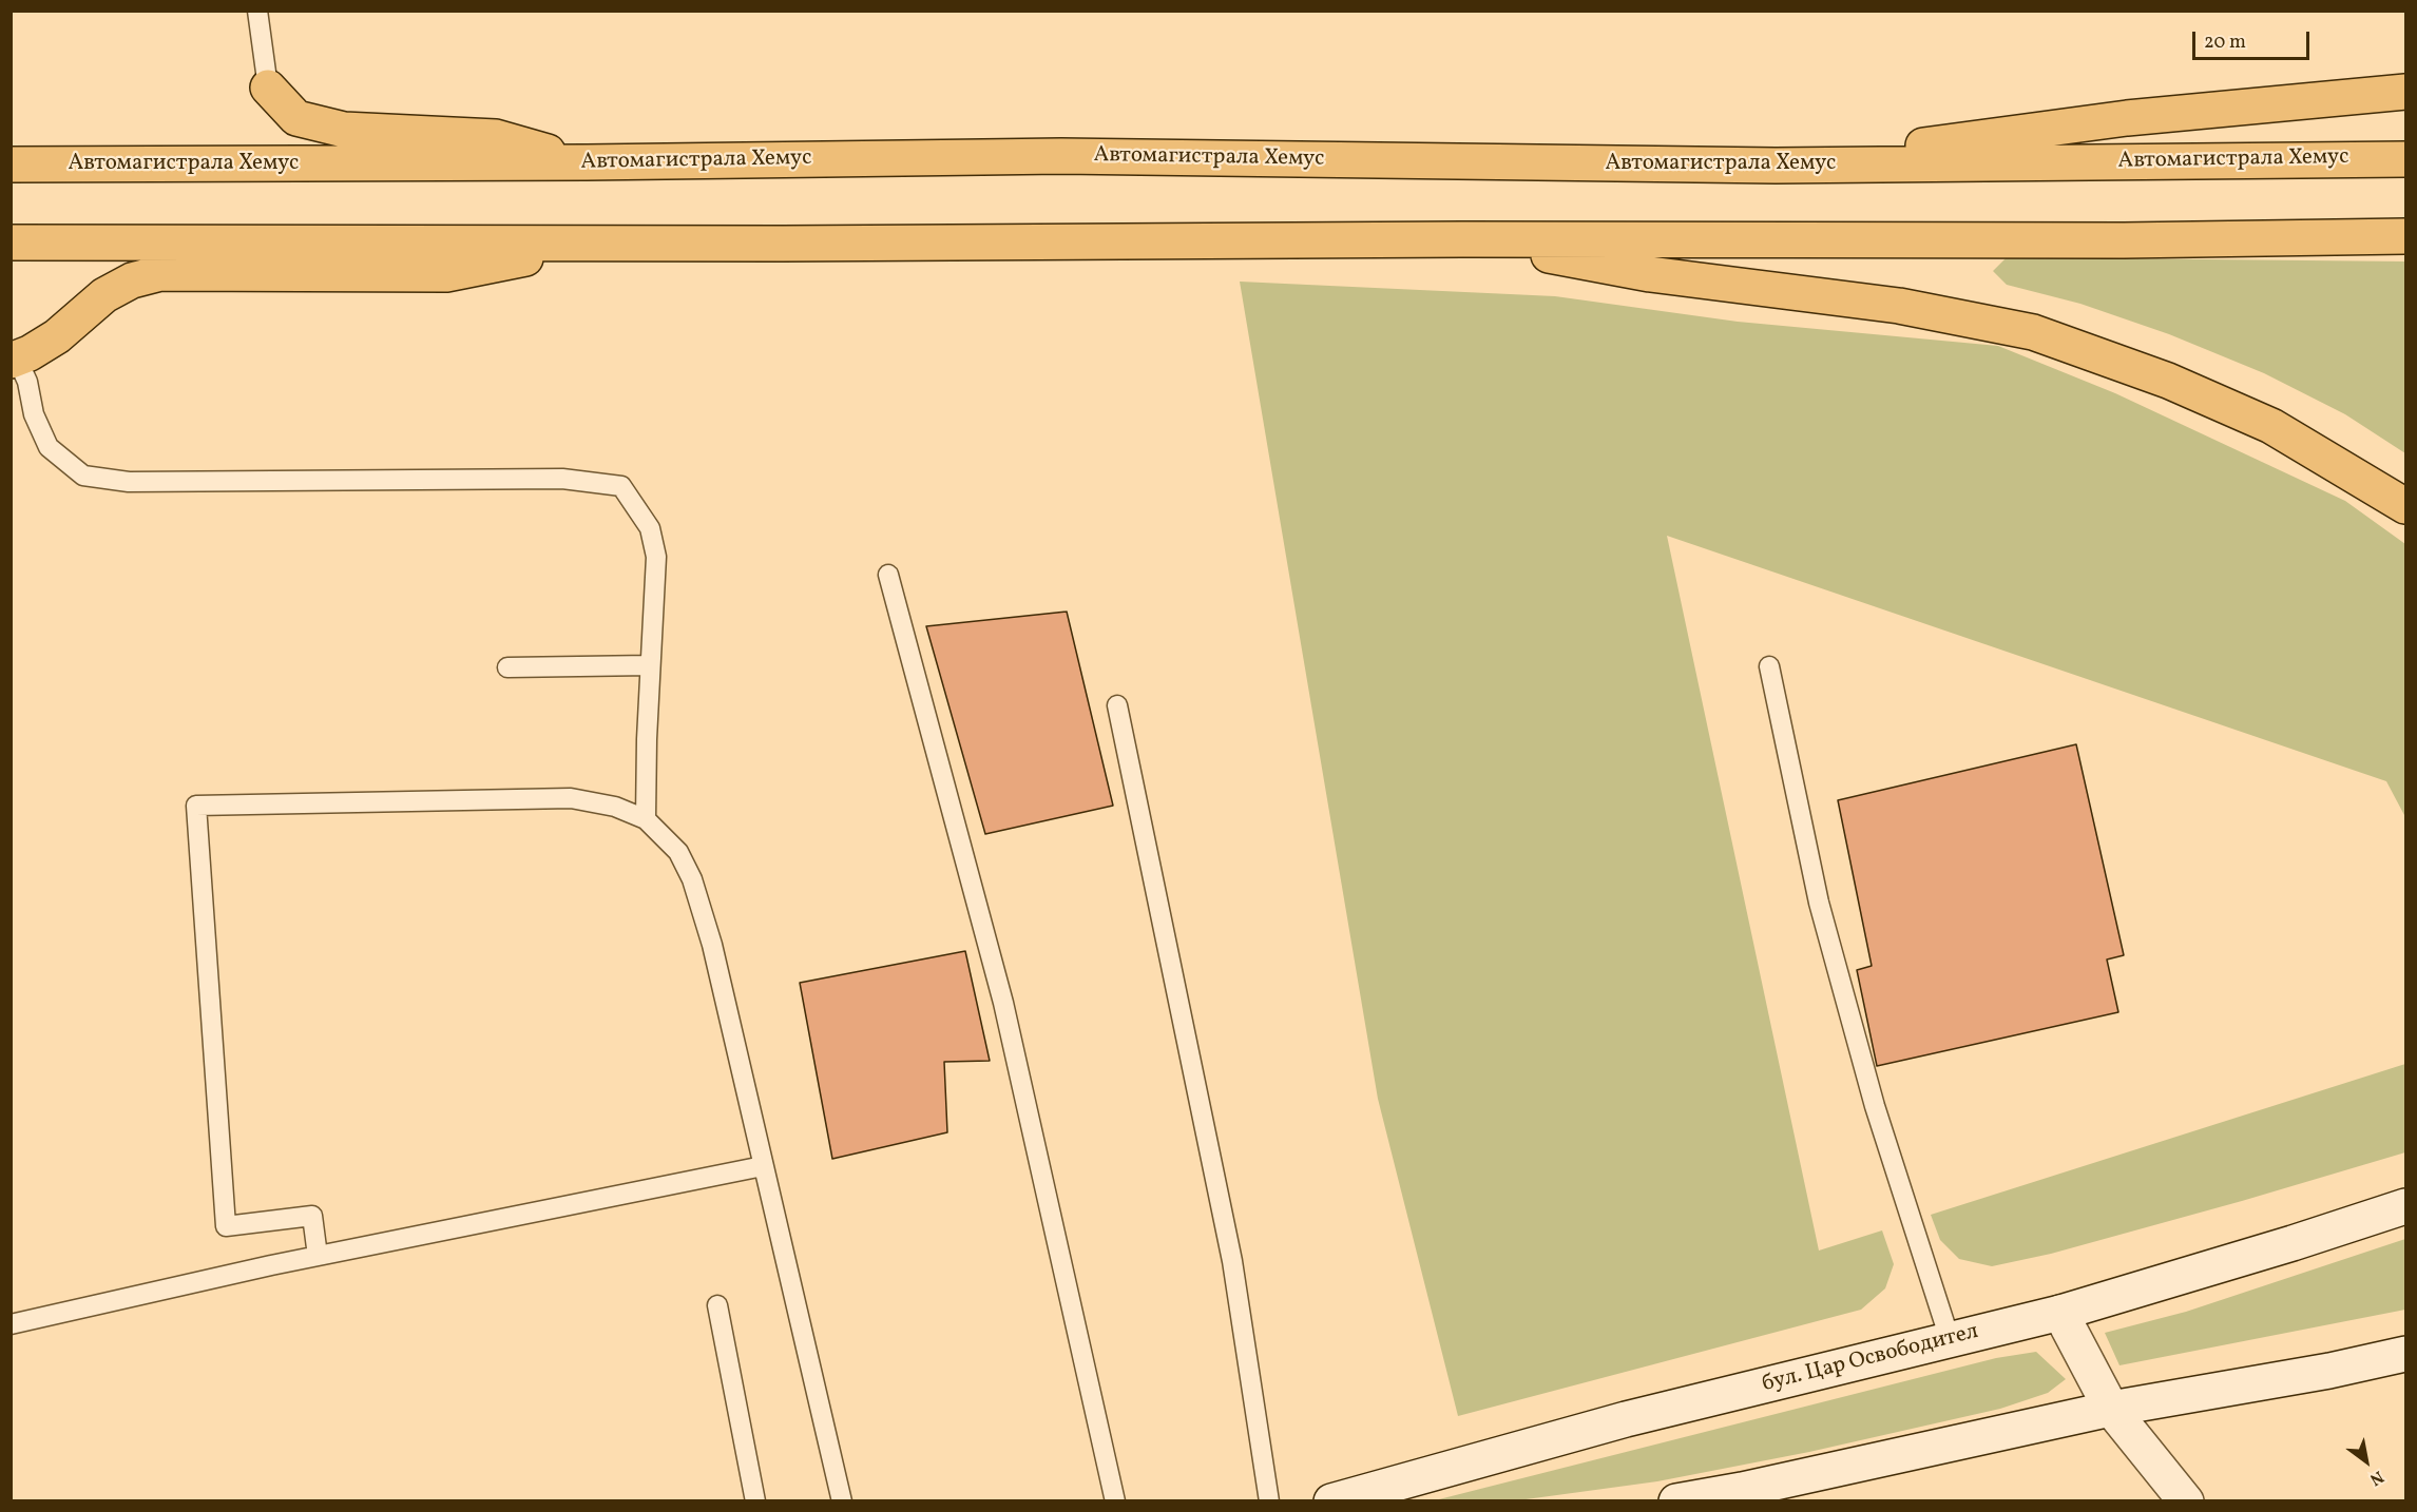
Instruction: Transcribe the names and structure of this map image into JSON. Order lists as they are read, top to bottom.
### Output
{
  "streets": {
    "highway": ["Автомагистрала Хемус"],
    "main road": ["бул. Цар Освободител"]
  },
  "scale_bar": "20 m",
  "north": "bottom right"
}
